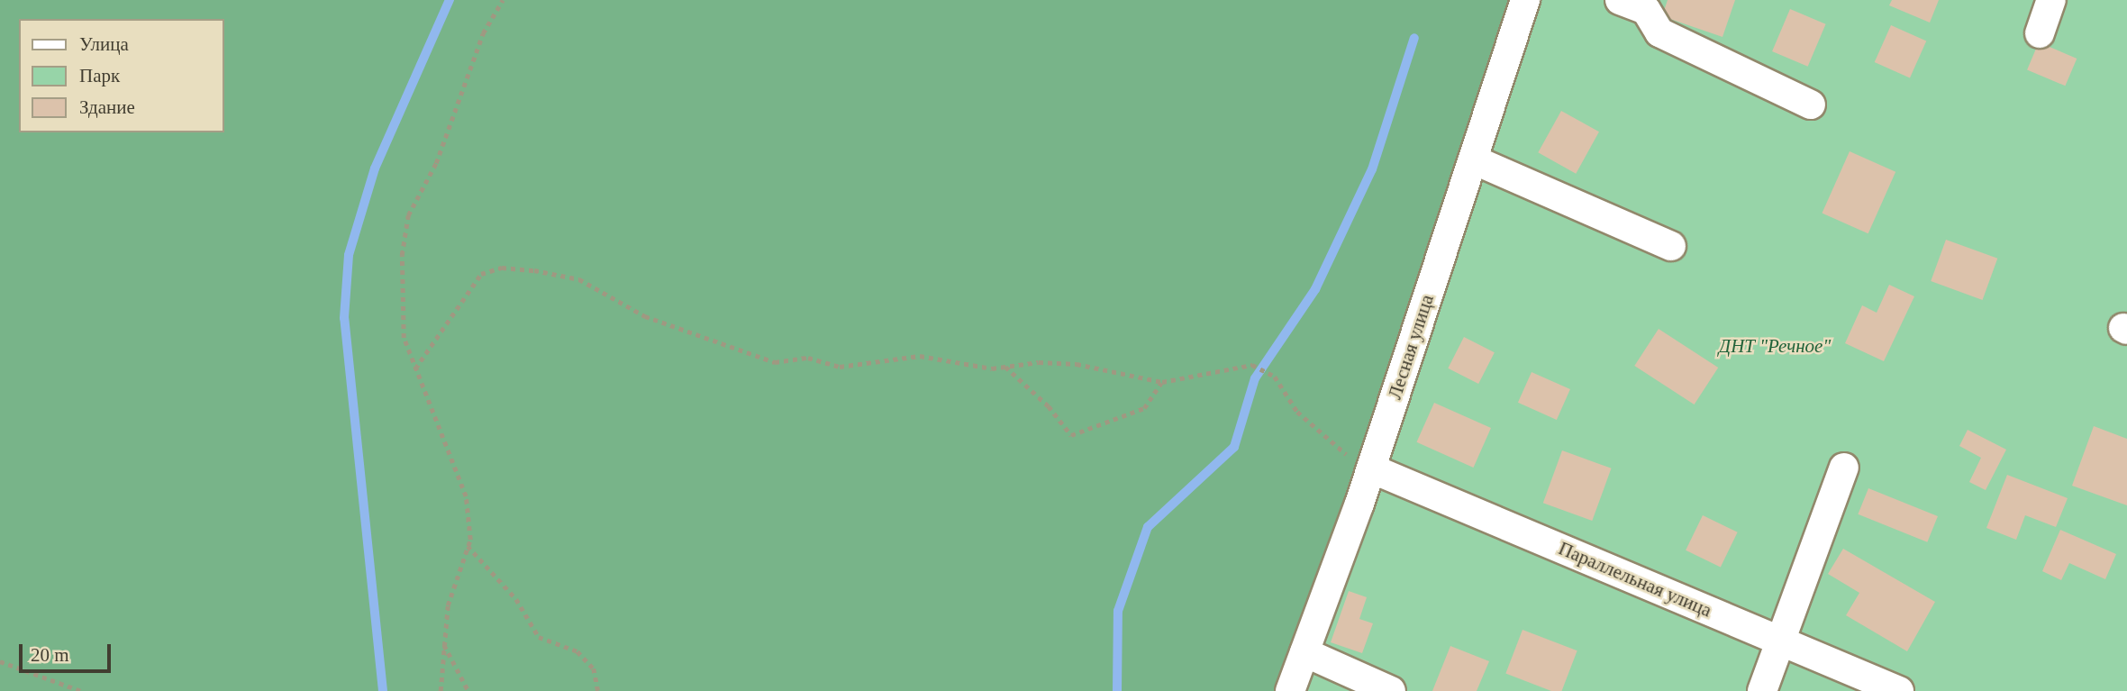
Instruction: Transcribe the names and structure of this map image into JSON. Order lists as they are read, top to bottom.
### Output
{
  "streets": {
    "street": ["Лесная улица", "Параллельная улица"]
  },
  "crossings": [
    ["Лесная улица", "Параллельная улица"]
  ],
  "parks": ["ДНТ \"Речное\""],
  "legend": ["Улица", "Парк", "Здание"],
  "scale_bar": "20 m"
}
